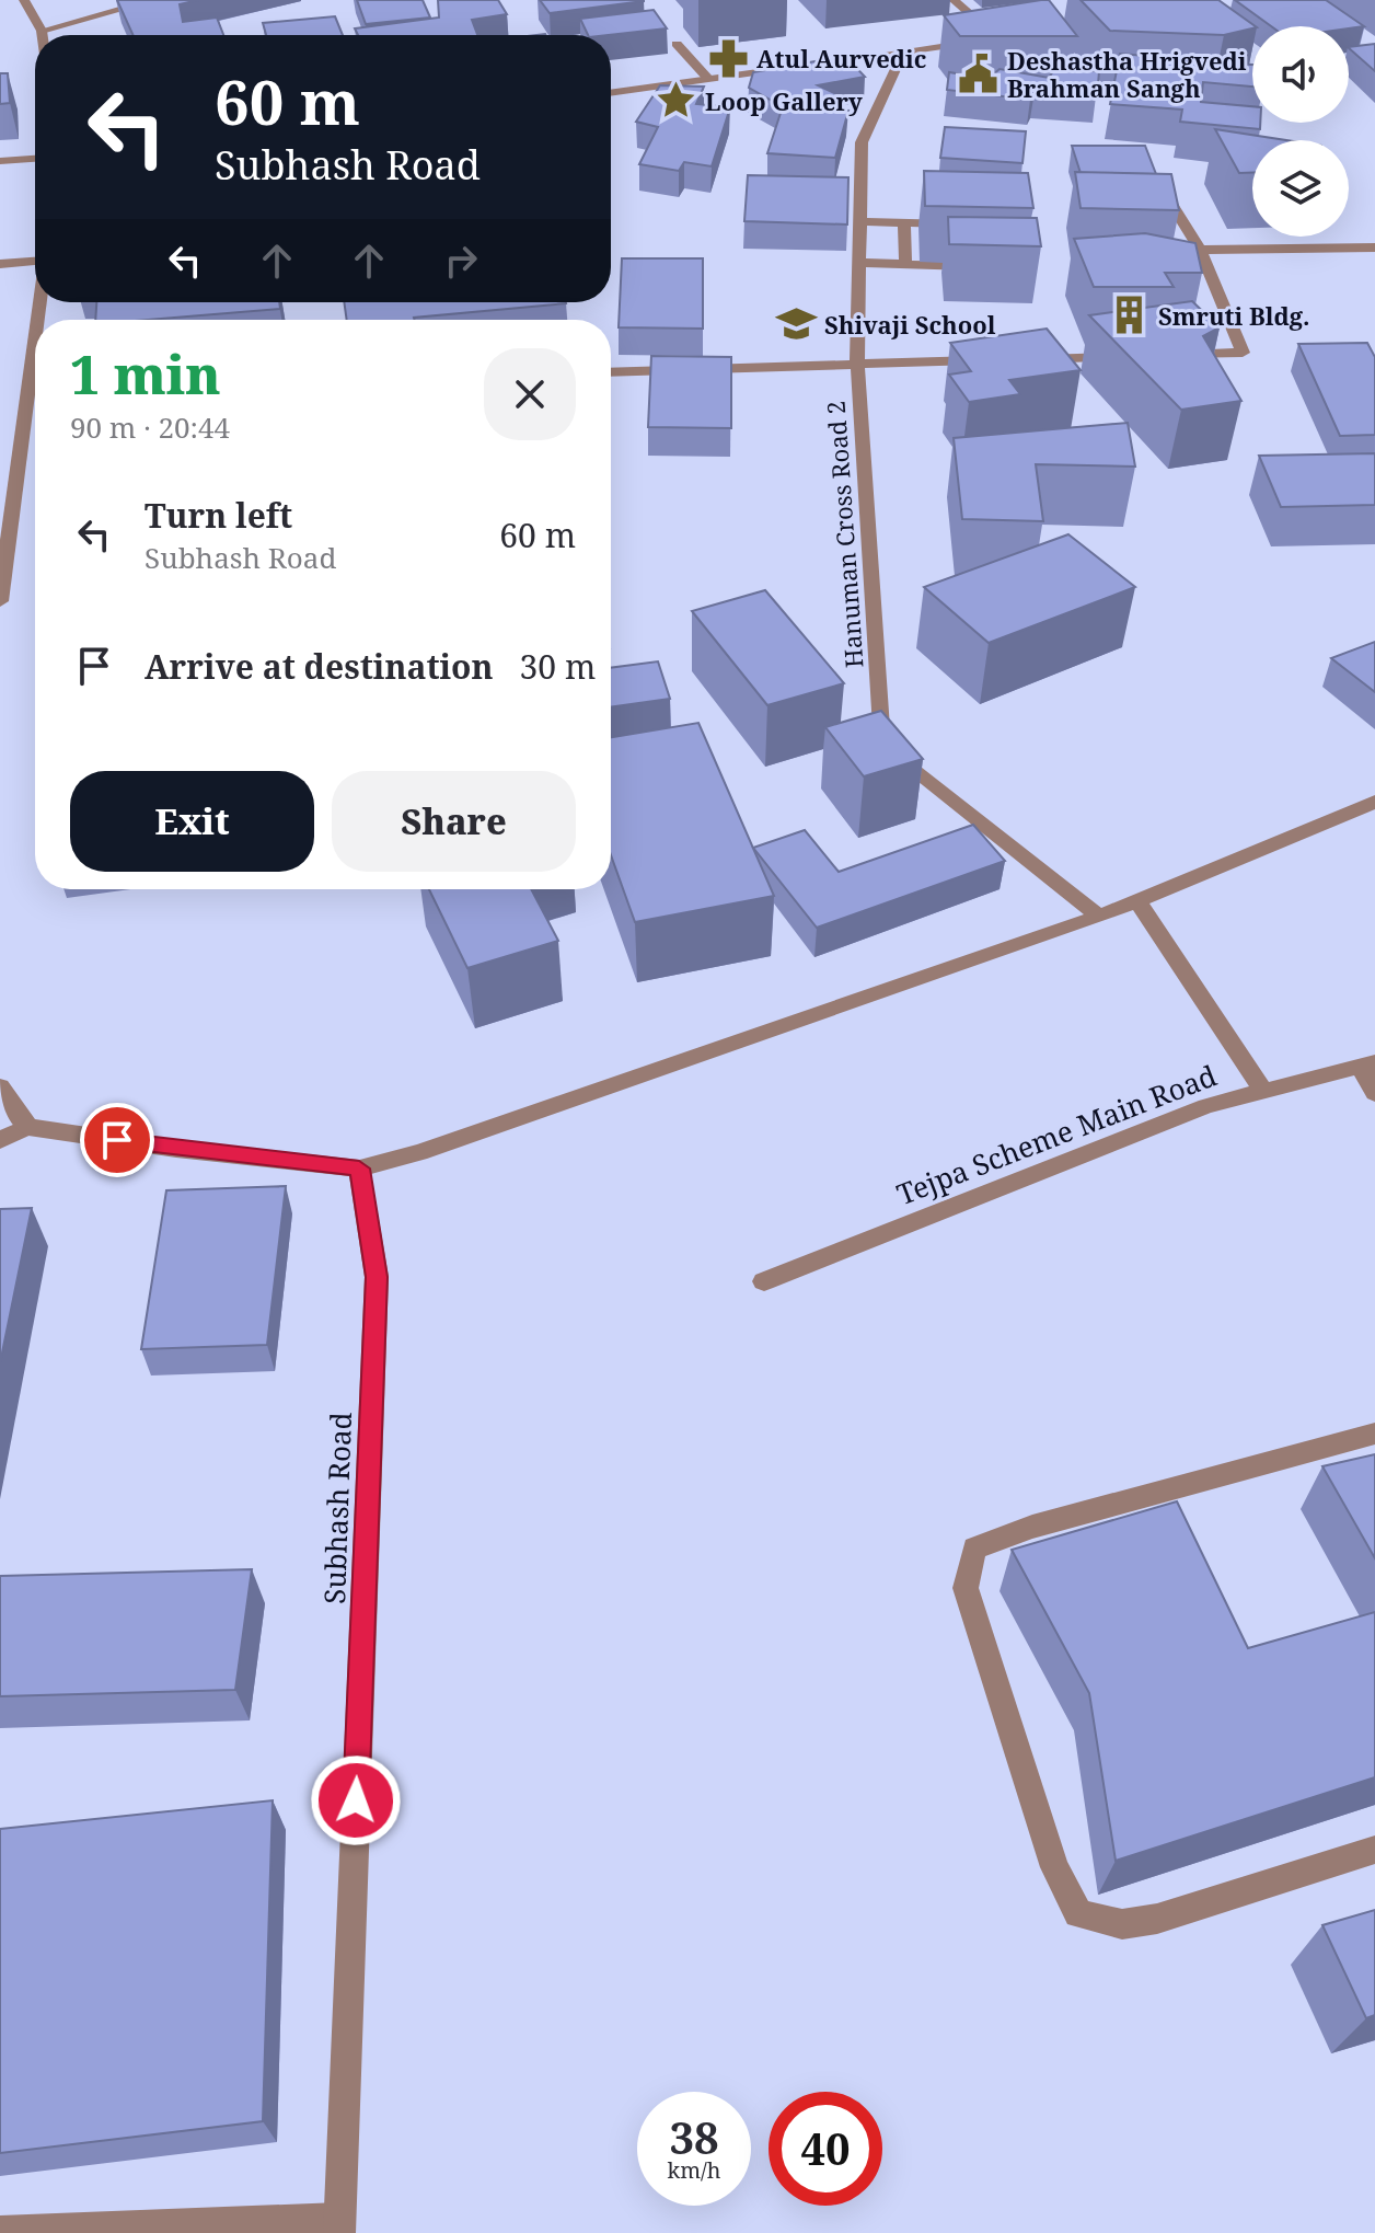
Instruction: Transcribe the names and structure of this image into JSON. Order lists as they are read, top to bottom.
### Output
{
  "streets": {
    "street": ["Hanuman Cross Road 2", "Tejpa Scheme Main Road", "Subhash Road"]
  },
  "places": {
    "pharmacy": ["Atul Aurvedic"],
    "public building": ["Deshastha Hrigvedi Brahman Sangh"],
    "place": ["Loop Gallery"],
    "building": ["Smruti Bldg."],
    "school or university": ["Shivaji School"]
  },
  "page": {
    "turn": ["60 m", "Subhash Road"],
    "heading": ["1 min", "90 m · 20:44"],
    "list": [
      {
        "name": "Turn left",
        "note": "Subhash Road",
        "value": "60 m"
      },
      {
        "name": "Arrive at destination",
        "value": "30 m"
      }
    ],
    "buttons": ["Exit", "Share"],
    "speed": "38 km/h",
    "limit": "40"
  }
}
